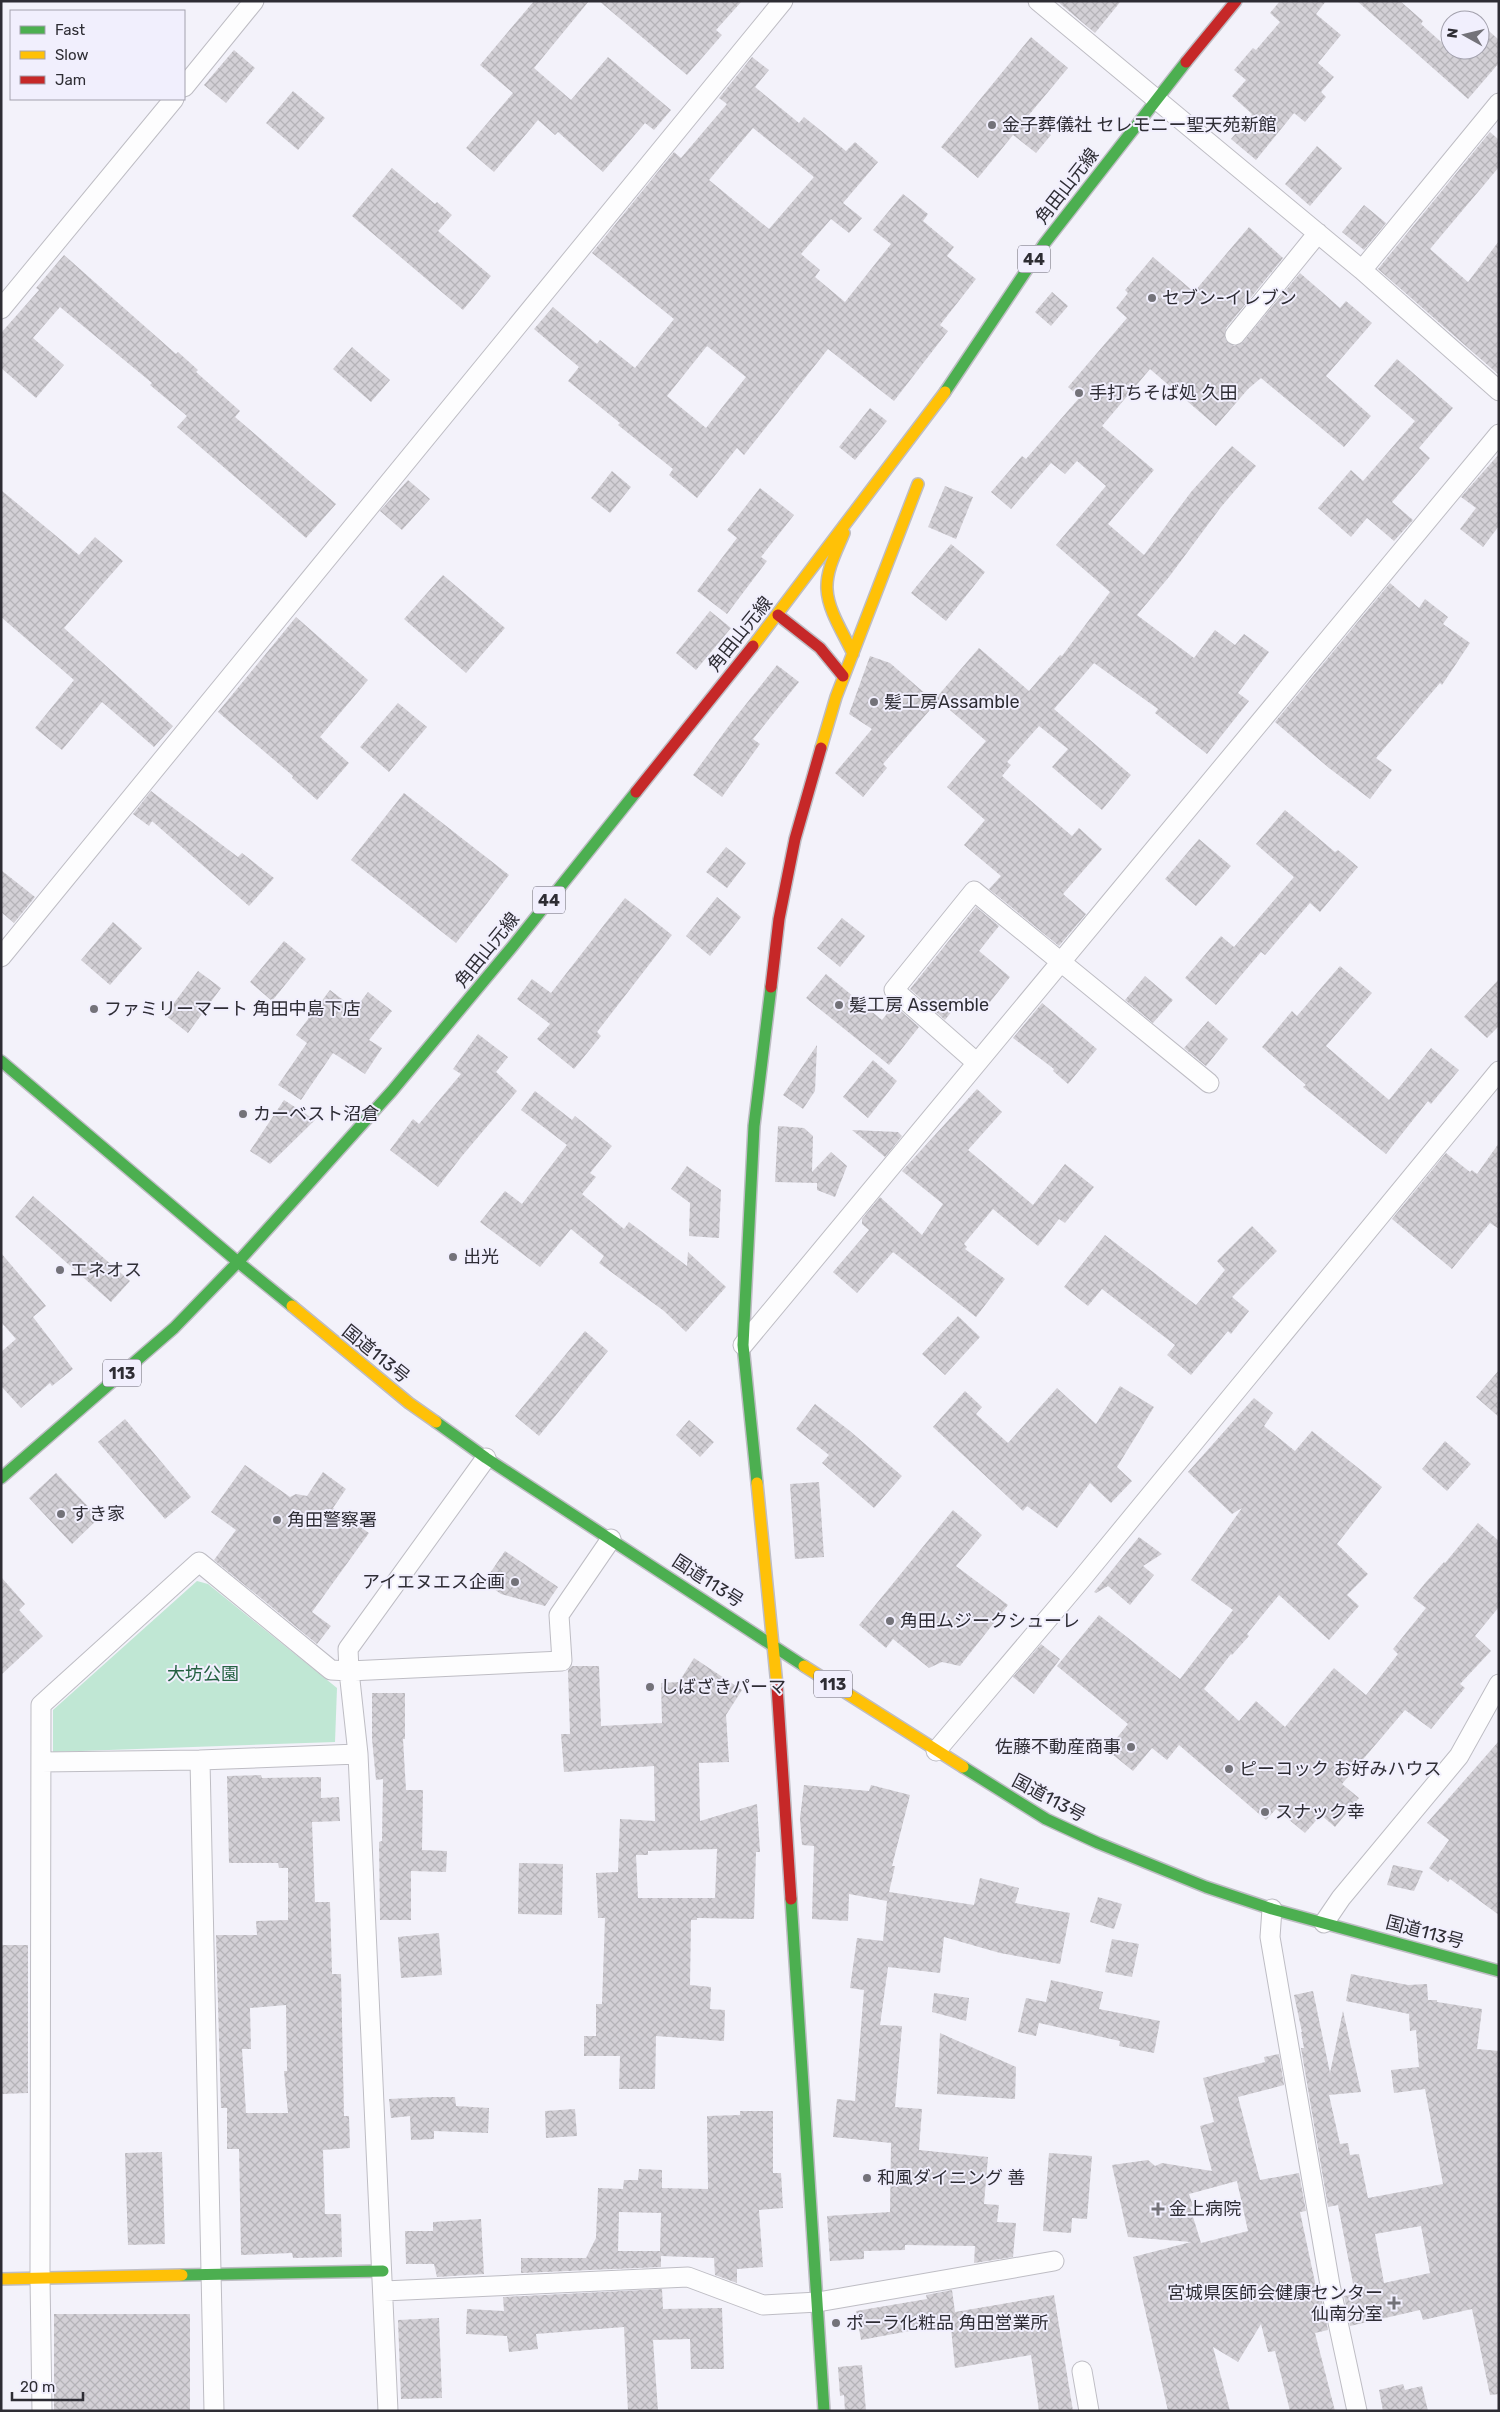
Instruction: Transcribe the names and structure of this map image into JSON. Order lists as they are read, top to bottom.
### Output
{
  "streets": {
    "main road": [
      "角田山元線",
      "44",
      "国道113号",
      "113"
    ]
  },
  "crossings": [
    ["角田山元線", "国道113号"],
    ["角田山元線", "113"],
    ["国道113号", "113"]
  ],
  "parks": ["大坊公園"],
  "places": {
    "other": [
      "金子葬儀社 セレモニー聖天苑新館",
      "セブン-イレブン",
      "手打ちそば処 久田",
      "髪工房Assamble",
      "髪工房 Assemble",
      "ファミリーマート 角田中島下店",
      "カーベスト沼倉",
      "出光",
      "エネオス",
      "すき家",
      "角田警察署",
      "アイエヌエス企画",
      "角田ムジークシューレ",
      "しばざきパーマ",
      "佐藤不動産商事",
      "ピーコック お好みハウス",
      "スナック幸",
      "和風ダイニング 善",
      "ポーラ化粧品 角田営業所"
    ],
    "health": ["金上病院", "宮城県医師会健康センター 仙南分室"]
  },
  "legend": ["Fast", "Slow", "Jam"],
  "scale_bar": "20 m",
  "north": "left"
}
